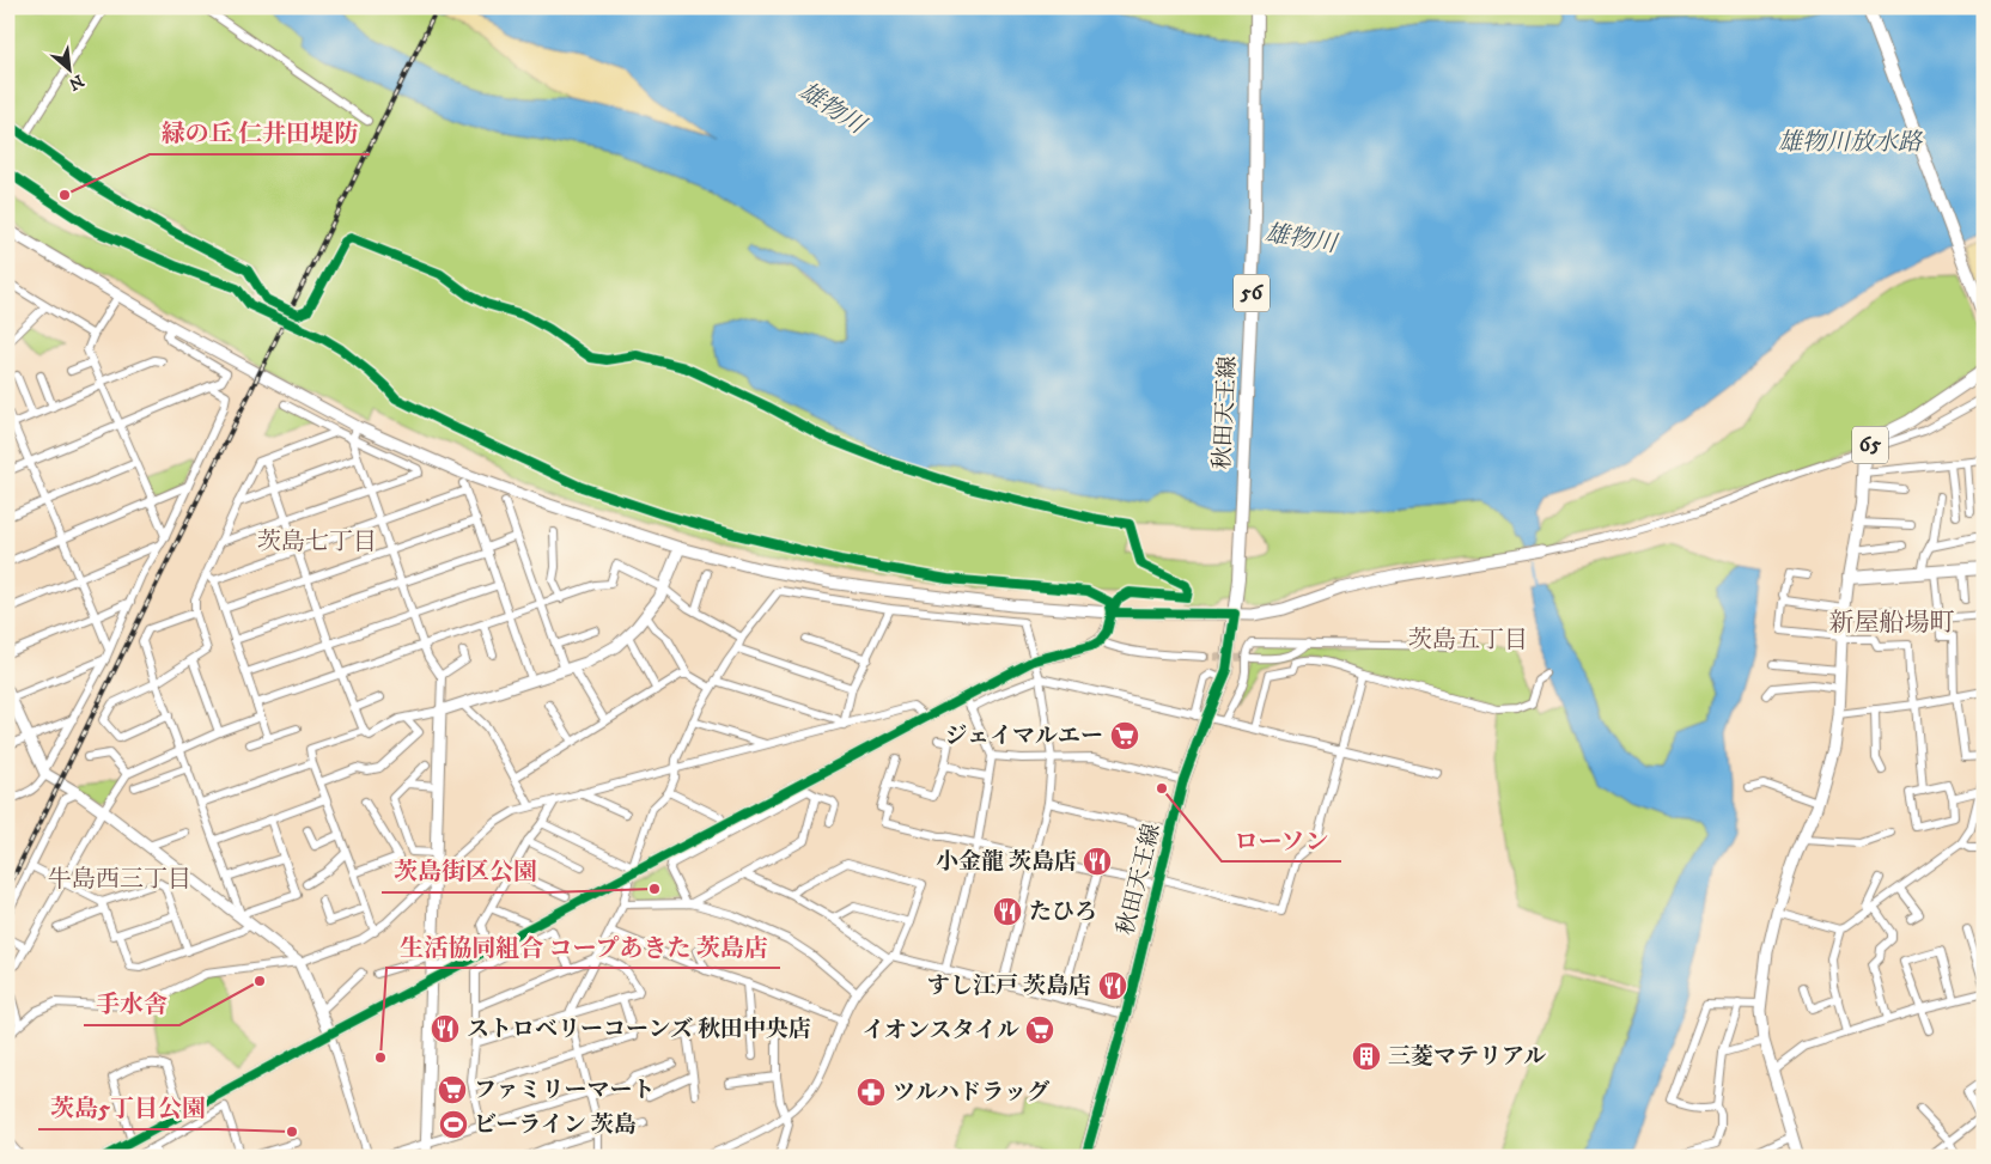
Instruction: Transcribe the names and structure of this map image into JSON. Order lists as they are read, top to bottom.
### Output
{
  "streets": {
    "main road": ["56", "秋田天王線", "65"]
  },
  "districts": [
    "茨島七丁目",
    "新屋船場町",
    "茨島五丁目",
    "牛島西三丁目"
  ],
  "water": ["雄物川", "雄物川放水路"],
  "places": {
    "other": [
      "緑の丘 仁井田堤防",
      "ローソン",
      "茨島街区公園",
      "手水舎",
      "生活協同組合 コープあきた 茨島店",
      "茨島5丁目公園"
    ],
    "supermarket": ["ジェイマルエー", "イオンスタイル", "ファミリーマート"],
    "restaurant": [
      "小金龍 茨島店",
      "たひろ",
      "すし江戸 茨島店",
      "ストロベリーコーンズ 秋田中央店"
    ],
    "building": ["三菱マテリアル"],
    "pharmacy": ["ツルハドラッグ"],
    "sports": ["ビーライン 茨島"]
  },
  "north": "bottom right"
}
